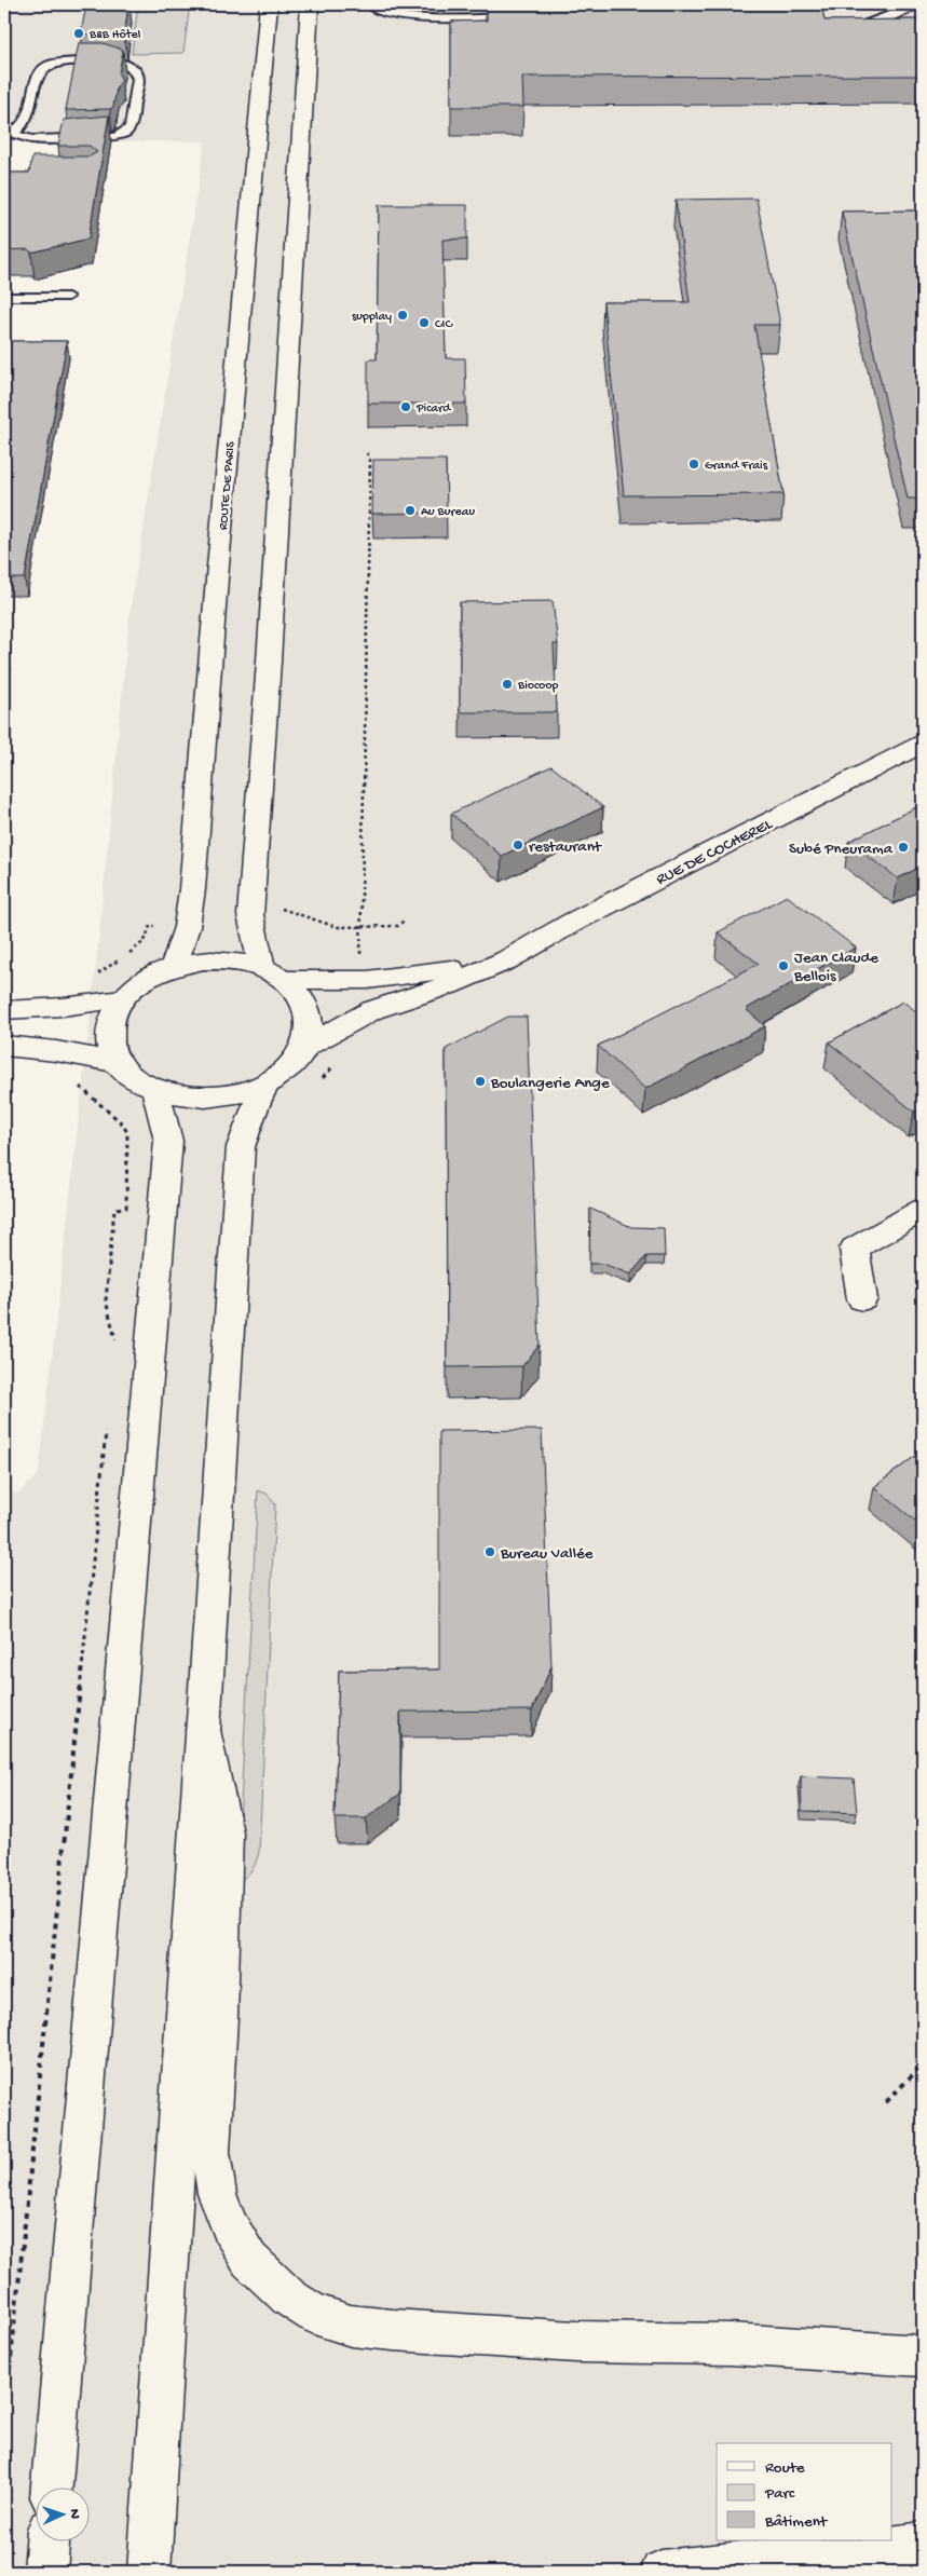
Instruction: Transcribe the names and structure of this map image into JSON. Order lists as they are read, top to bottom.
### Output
{
  "streets": {
    "main road": ["ROUTE DE PARIS", "RUE DE COCHEREL"]
  },
  "crossings": [
    ["ROUTE DE PARIS", "RUE DE COCHEREL"]
  ],
  "places": [
    "B&B Hôtel",
    "supplay",
    "CIC",
    "Picard",
    "Grand Frais",
    "Au Bureau",
    "Biocoop",
    "restaurant",
    "Subé Pneurama",
    "Jean Claude Bellois",
    "Boulangerie Ange",
    "Bureau Vallée"
  ],
  "legend": ["Route", "Parc", "Bâtiment"],
  "north": "right"
}
